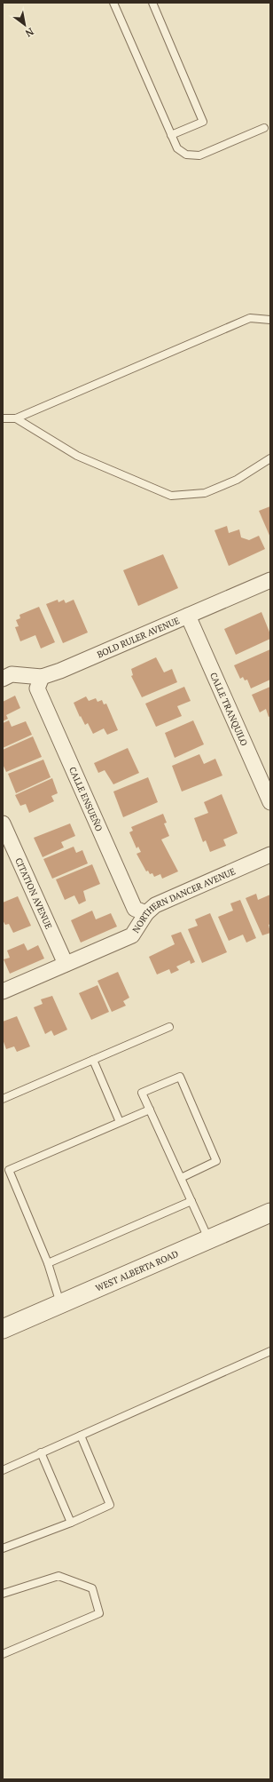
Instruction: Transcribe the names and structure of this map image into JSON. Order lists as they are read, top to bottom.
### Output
{
  "streets": {
    "street": [
      "BOLD RULER AVENUE",
      "CALLE TRANQUILO",
      "CALLE ENSUEÑO",
      "CITATION AVENUE",
      "NORTHERN DANCER AVENUE",
      "WEST ALBERTA ROAD"
    ]
  },
  "crossings": [
    ["BOLD RULER AVENUE", "CALLE TRANQUILO"],
    ["BOLD RULER AVENUE", "CALLE ENSUEÑO"],
    ["CALLE ENSUEÑO", "NORTHERN DANCER AVENUE"],
    ["CITATION AVENUE", "NORTHERN DANCER AVENUE"]
  ],
  "north": "bottom right"
}
